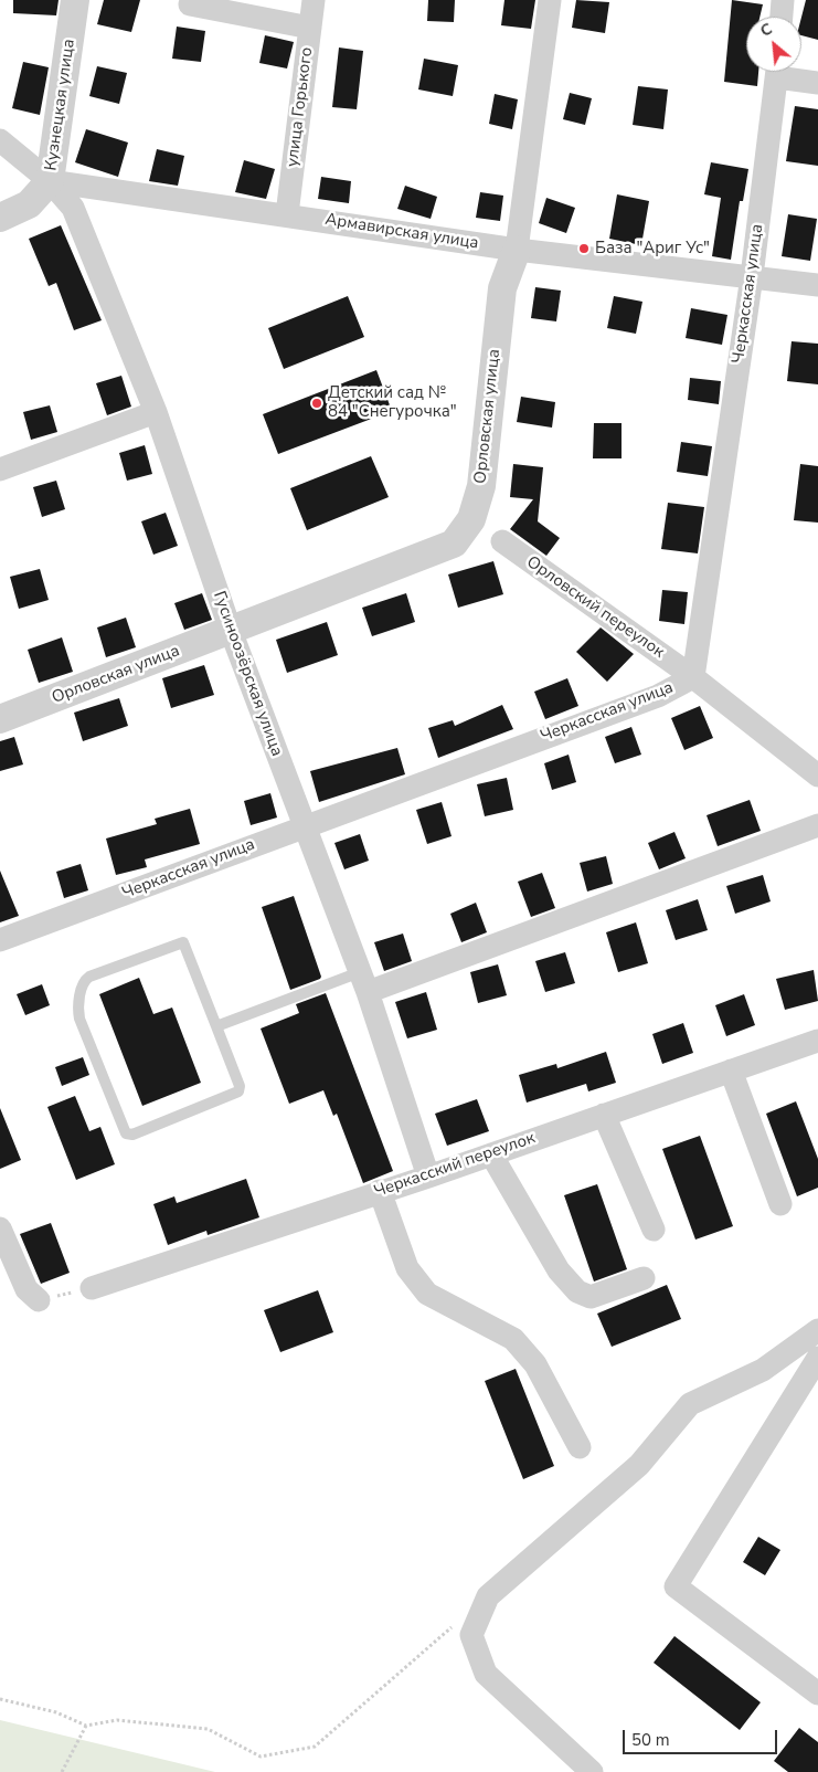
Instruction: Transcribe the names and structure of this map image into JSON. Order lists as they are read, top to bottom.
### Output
{
  "streets": {
    "street": [
      "Кузнецкая улица",
      "улица Горького",
      "Армавирская улица",
      "Черкасская улица",
      "Орловская улица",
      "Орловский переулок",
      "Гусиноозёрская улица",
      "Черкасский переулок"
    ]
  },
  "crossings": [
    ["Кузнецкая улица", "Армавирская улица"],
    ["Кузнецкая улица", "Гусиноозёрская улица"],
    ["улица Горького", "Армавирская улица"],
    ["Армавирская улица", "Черкасская улица"],
    ["Армавирская улица", "Орловская улица"],
    ["Армавирская улица", "Гусиноозёрская улица"],
    ["Черкасская улица", "Орловский переулок"],
    ["Черкасская улица", "Гусиноозёрская улица"],
    ["Орловская улица", "Гусиноозёрская улица"],
    ["Гусиноозёрская улица", "Черкасский переулок"]
  ],
  "places": ["База \"Ариг Ус\"", "Детский сад № 84 \"Снегурочка\""],
  "scale_bar": "50 m",
  "north": "top left"
}
